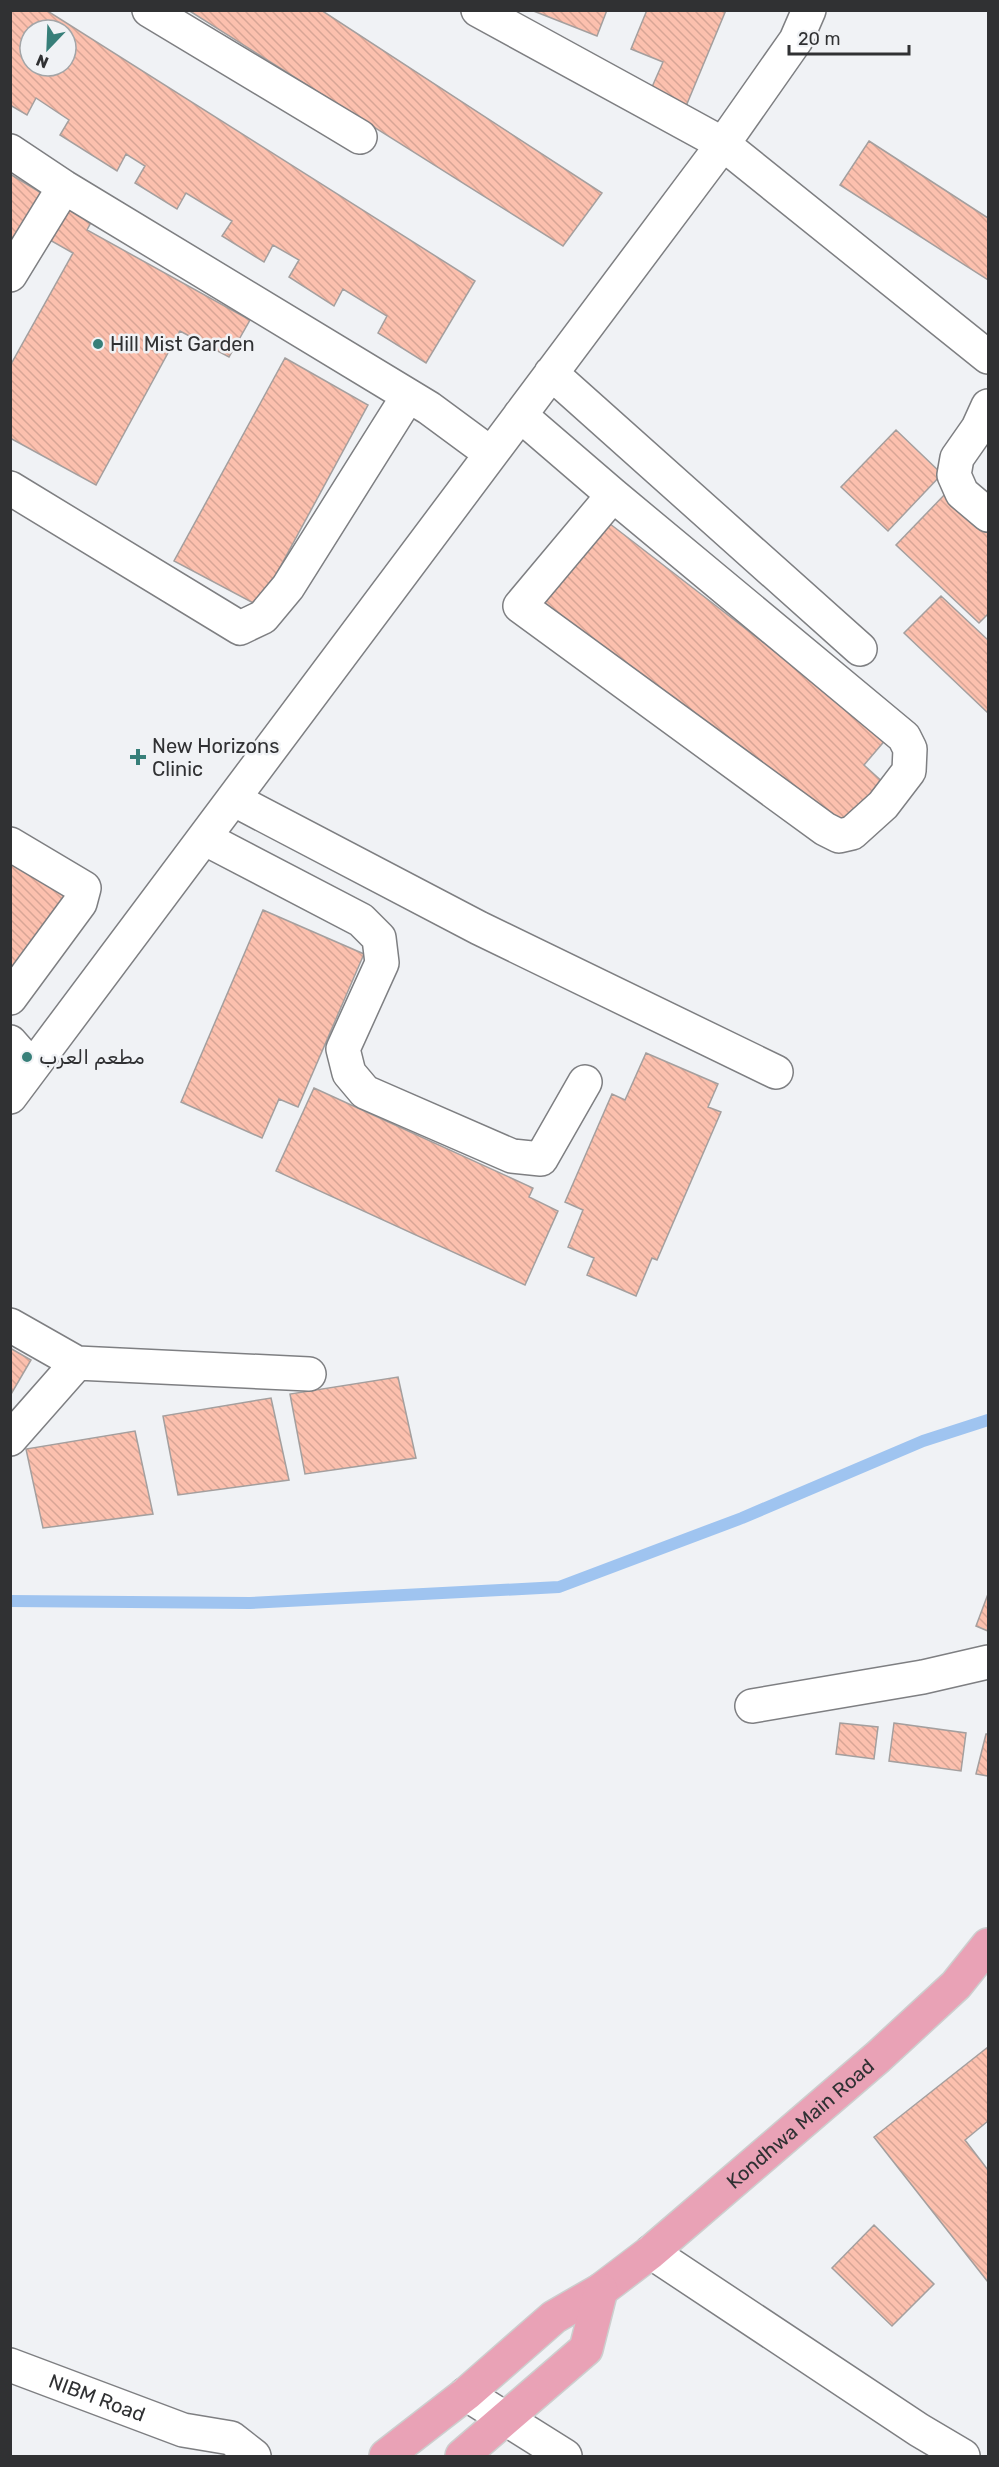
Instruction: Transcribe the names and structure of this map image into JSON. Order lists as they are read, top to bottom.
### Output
{
  "streets": {
    "main road": ["Kondhwa Main Road"],
    "street": ["NIBM Road"]
  },
  "places": {
    "other": ["Hill Mist Garden", "مطعم العرب"],
    "health": ["New Horizons Clinic"]
  },
  "scale_bar": "20 m",
  "north": "bottom left"
}
